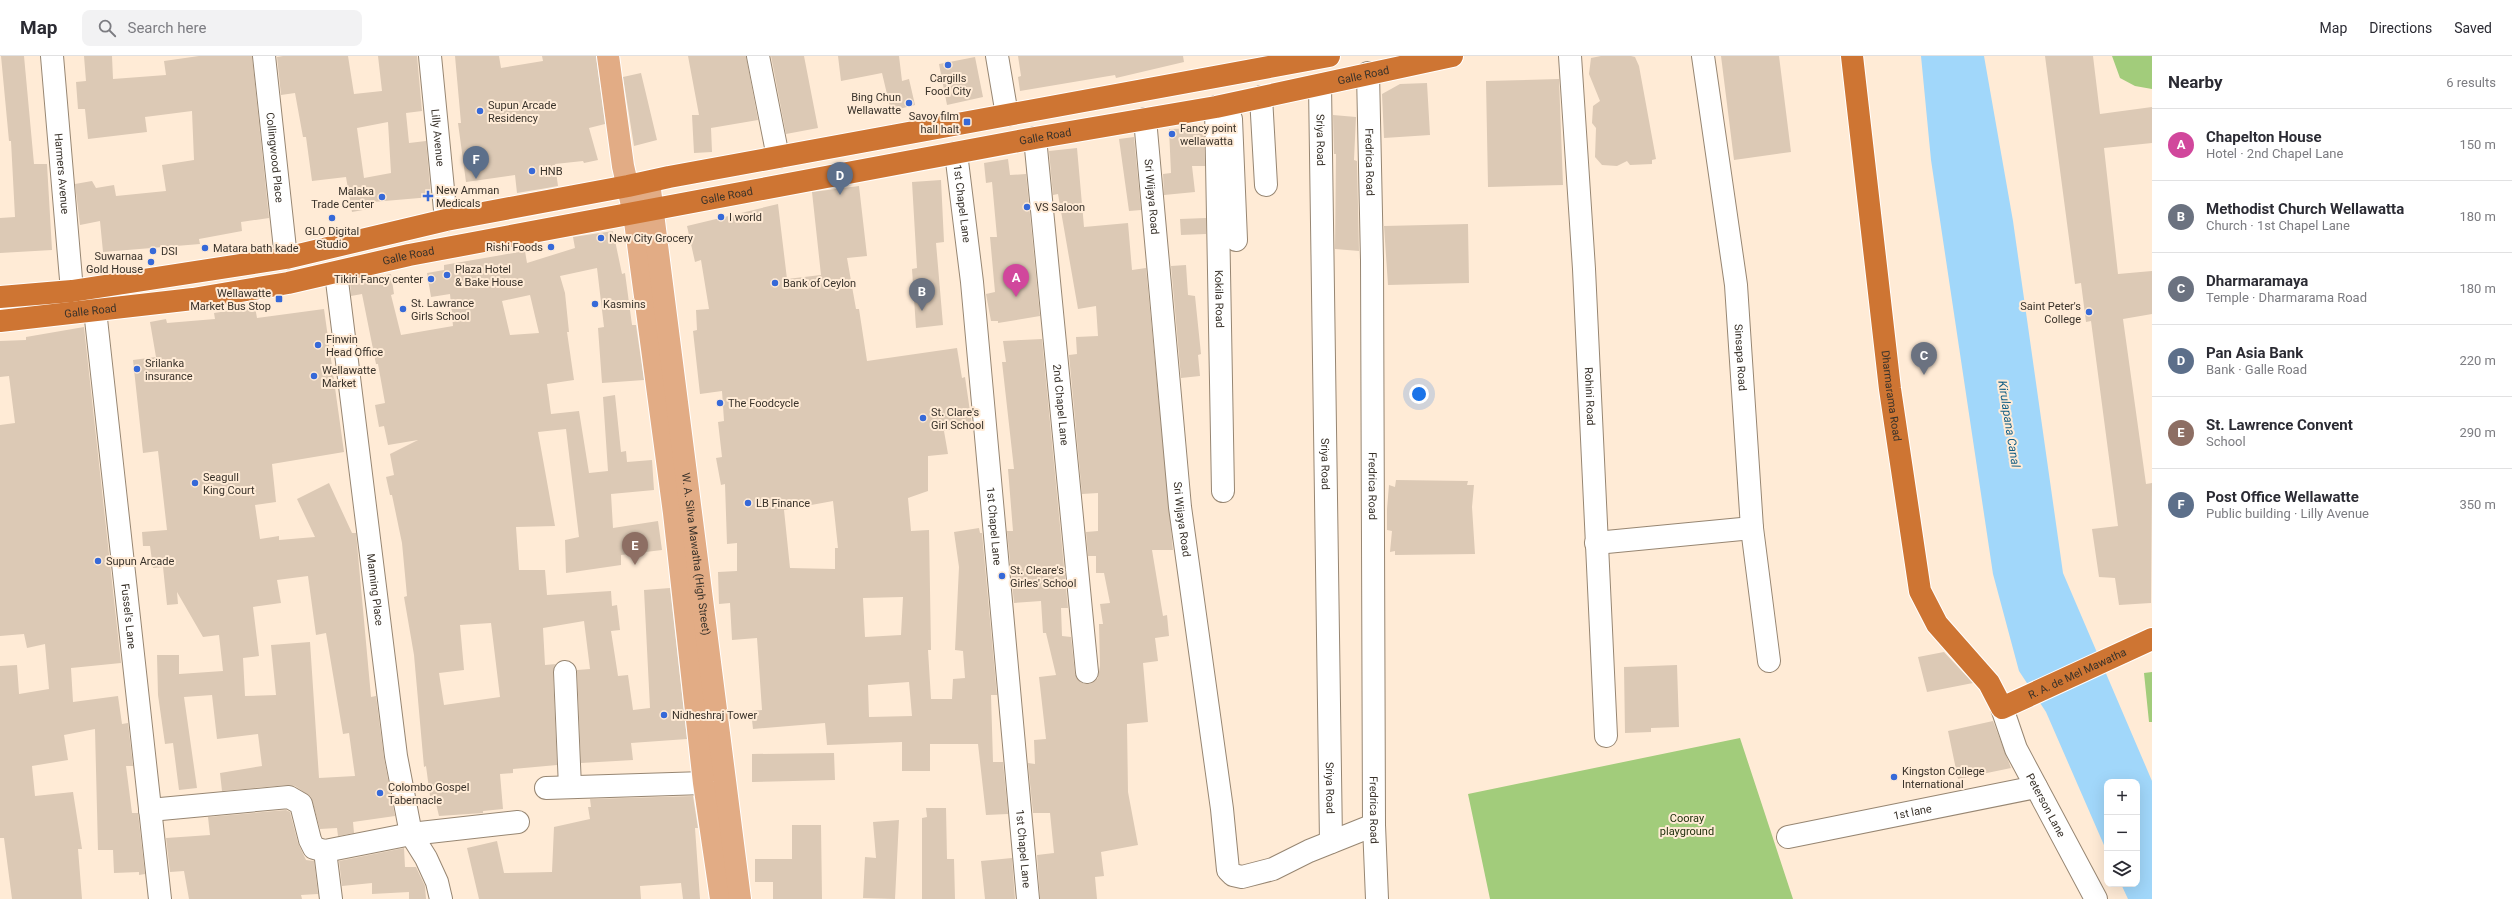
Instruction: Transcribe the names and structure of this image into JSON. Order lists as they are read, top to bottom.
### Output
{
  "streets": {
    "highway": ["Galle Road", "Dharmarama Road", "R. A. de Mel Mawatha"],
    "main road": ["W. A. Silva Mawatha (High Street)"],
    "street": [
      "Lilly Avenue",
      "Sriya Road",
      "Collingwood Place",
      "Fredrica Road",
      "Harmers Avenue",
      "Sri Wijaya Road",
      "1st Chapel Lane",
      "Kokila Road",
      "Sinsapa Road",
      "Rohini Road",
      "2nd Chapel Lane",
      "Manning Place",
      "Fussel's Lane",
      "Peterson Lane",
      "1st lane"
    ]
  },
  "crossings": [
    ["Galle Road", "Lilly Avenue"],
    ["Galle Road", "Sriya Road"],
    ["Galle Road", "Collingwood Place"],
    ["Galle Road", "Fredrica Road"],
    ["Galle Road", "Harmers Avenue"],
    ["Galle Road", "Sri Wijaya Road"],
    ["Galle Road", "1st Chapel Lane"],
    ["Galle Road", "Kokila Road"],
    ["Galle Road", "2nd Chapel Lane"],
    ["Galle Road", "W. A. Silva Mawatha (High Street)"],
    ["Galle Road", "Manning Place"],
    ["Galle Road", "Fussel's Lane"],
    ["Sriya Road", "Sri Wijaya Road"],
    ["Fredrica Road", "Sri Wijaya Road"],
    ["Dharmarama Road", "R. A. de Mel Mawatha"],
    ["Dharmarama Road", "Peterson Lane"],
    ["R. A. de Mel Mawatha", "Peterson Lane"],
    ["Peterson Lane", "1st lane"]
  ],
  "water": ["Kirulapana Canal"],
  "parks": ["Cooray playground"],
  "places": {
    "other": [
      "Cargills Food City",
      "Bing Chun Wellawatte",
      "Supun Arcade Residency",
      "Fancy point wellawatta",
      "HNB",
      "Malaka Trade Center",
      "VS Saloon",
      "I world",
      "GLO Digital Studio",
      "New City Grocery",
      "Rishi Foods",
      "Matara bath kade",
      "DSI",
      "Suwarnaa Gold House",
      "Plaza Hotel & Bake House",
      "Tikiri Fancy center",
      "Bank of Ceylon",
      "Kasmins",
      "St. Lawrance Girls School",
      "Saint Peter's College",
      "Finwin Head Office",
      "Srilanka insurance",
      "Wellawatte Market",
      "The Foodcycle",
      "St. Clare's Girl School",
      "Seagull King Court",
      "LB Finance",
      "Supun Arcade",
      "St. Cleare's Girles' School",
      "Nidheshraj Tower",
      "Kingston College International",
      "Colombo Gospel Tabernacle"
    ],
    "transit": ["Savoy film hall halt", "Wellawatte Market Bus Stop"],
    "health": ["New Amman Medicals"]
  },
  "page": {
    "header": "Map",
    "search": "Search here",
    "nav": ["Map", "Directions", "Saved"],
    "heading": ["Nearby", "6 results"],
    "list": [
      {
        "mark": "A",
        "name": "Chapelton House",
        "note": "Hotel · 2nd Chapel Lane",
        "value": "150 m"
      },
      {
        "mark": "B",
        "name": "Methodist Church Wellawatta",
        "note": "Church · 1st Chapel Lane",
        "value": "180 m"
      },
      {
        "mark": "C",
        "name": "Dharmaramaya",
        "note": "Temple · Dharmarama Road",
        "value": "180 m"
      },
      {
        "mark": "D",
        "name": "Pan Asia Bank",
        "note": "Bank · Galle Road",
        "value": "220 m"
      },
      {
        "mark": "E",
        "name": "St. Lawrence Convent",
        "note": "School",
        "value": "290 m"
      },
      {
        "mark": "F",
        "name": "Post Office Wellawatte",
        "note": "Public building · Lilly Avenue",
        "value": "350 m"
      }
    ],
    "pins": [
      "F",
      "D",
      "A",
      "B",
      "C",
      "E"
    ],
    "map_buttons": ["+", "−"]
  }
}
